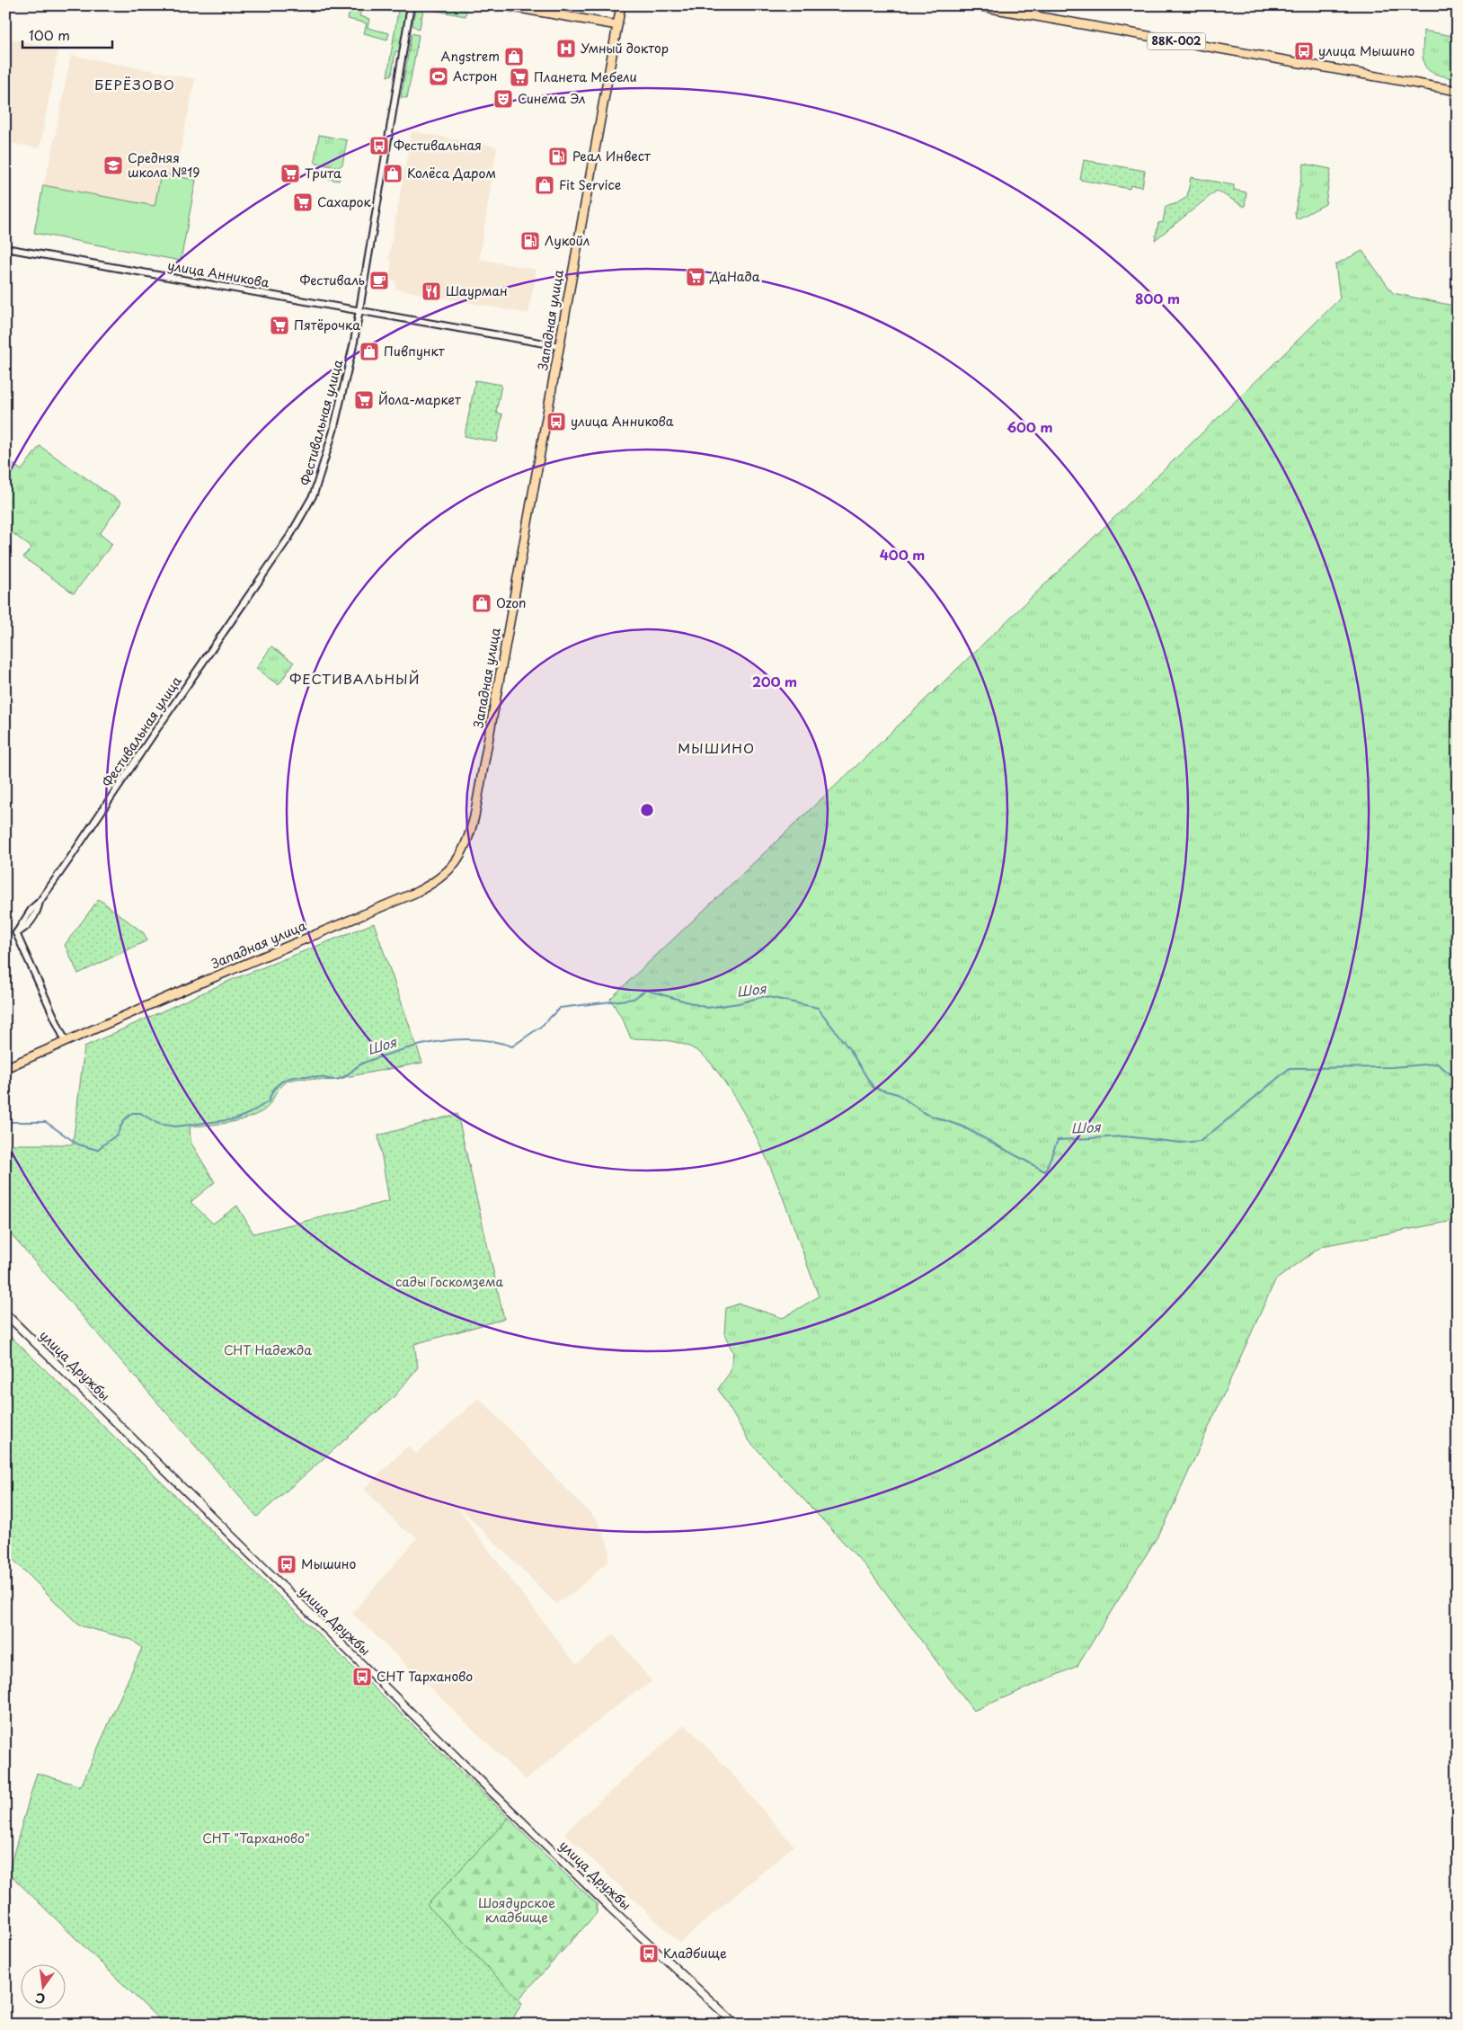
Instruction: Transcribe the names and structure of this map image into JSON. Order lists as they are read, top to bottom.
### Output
{
  "streets": {
    "main road": ["88К-002", "Западная улица", "улица Дружбы"],
    "street": ["улица Анникова", "Фестивальная улица"]
  },
  "crossings": [
    ["улица Анникова", "Западная улица"],
    ["улица Анникова", "Фестивальная улица"],
    ["Западная улица", "Фестивальная улица"]
  ],
  "districts": ["БЕРЁЗОВО", "ФЕСТИВАЛЬНЫЙ", "МЫШИНО"],
  "water": ["Шоя"],
  "parks": [
    "сады Госкомзема",
    "СНТ Надежда",
    "СНТ \"Тарханово\"",
    "Шоядурское кладбище"
  ],
  "places": {
    "hospital": ["Умный доктор"],
    "bus stop": [
      "улица Мышино",
      "Фестивальная",
      "улица Анникова",
      "Мышино",
      "СНТ Тарханово",
      "Кладбище"
    ],
    "shop": [
      "Angstrem",
      "Колёса Даром",
      "Fit Service",
      "Пивпункт",
      "Ozon"
    ],
    "sports": ["Астрон"],
    "supermarket": [
      "Планета Мебели",
      "Трита",
      "Сахарок",
      "ДаНада",
      "Пятёрочка",
      "Йола-маркет"
    ],
    "theatre": ["Синема Эл"],
    "fuel station": ["Реал Инвест", "Лукойл"],
    "school or university": ["Средняя школа №19"],
    "cafe": ["Фестиваль"],
    "restaurant": ["Шаурман"]
  },
  "scale_bar": "100 m",
  "north": "bottom",
  "rings": [
    "800 m",
    "600 m",
    "400 m",
    "200 m"
  ]
}
